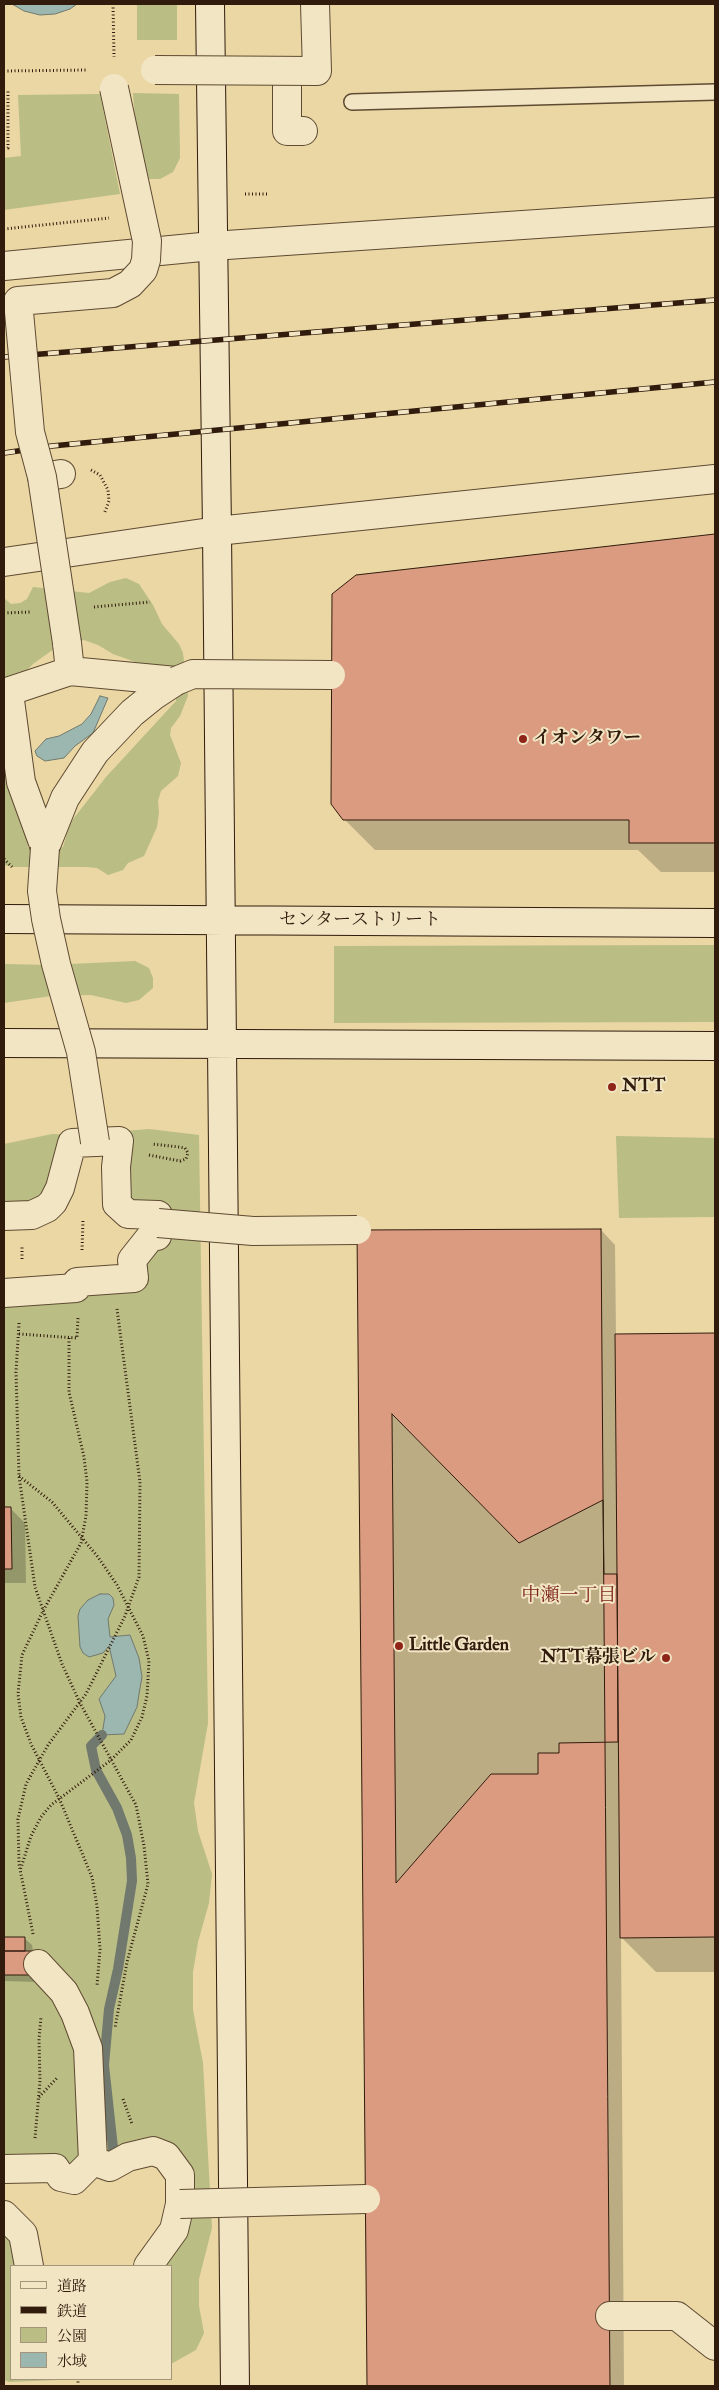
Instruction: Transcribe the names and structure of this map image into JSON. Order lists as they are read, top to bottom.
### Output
{
  "streets": {
    "street": ["センターストリート"]
  },
  "districts": ["中瀬一丁目"],
  "places": [
    "イオンタワー",
    "NTT",
    "Little Garden",
    "NTT幕張ビル"
  ],
  "legend": [
    "道路",
    "鉄道",
    "公園",
    "水域"
  ]
}
